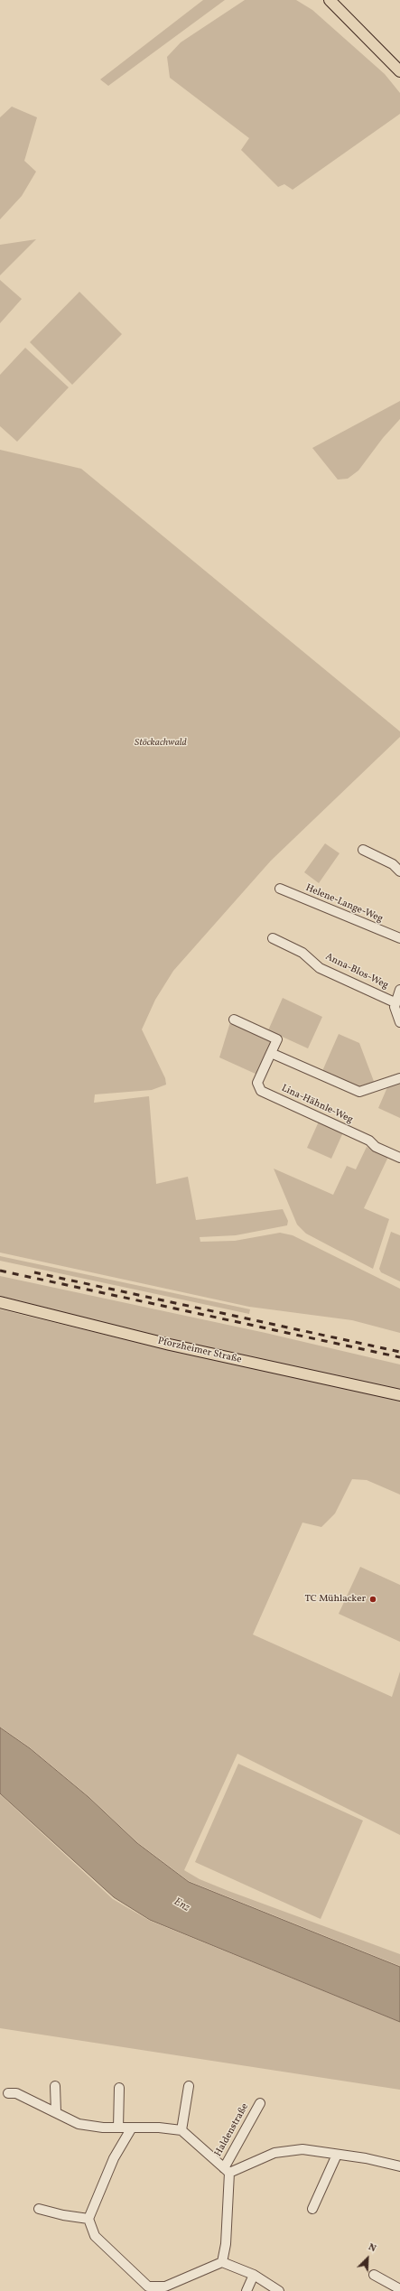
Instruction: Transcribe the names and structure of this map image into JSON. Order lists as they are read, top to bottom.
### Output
{
  "streets": {
    "main road": ["Pforzheimer Straße"],
    "street": [
      "Helene-Lange-Weg",
      "Anna-Blos-Weg",
      "Lina-Hähnle-Weg",
      "Haldenstraße"
    ]
  },
  "water": ["Enz"],
  "parks": ["Stöckachwald"],
  "places": ["TC Mühlacker"],
  "north": "top right"
}
